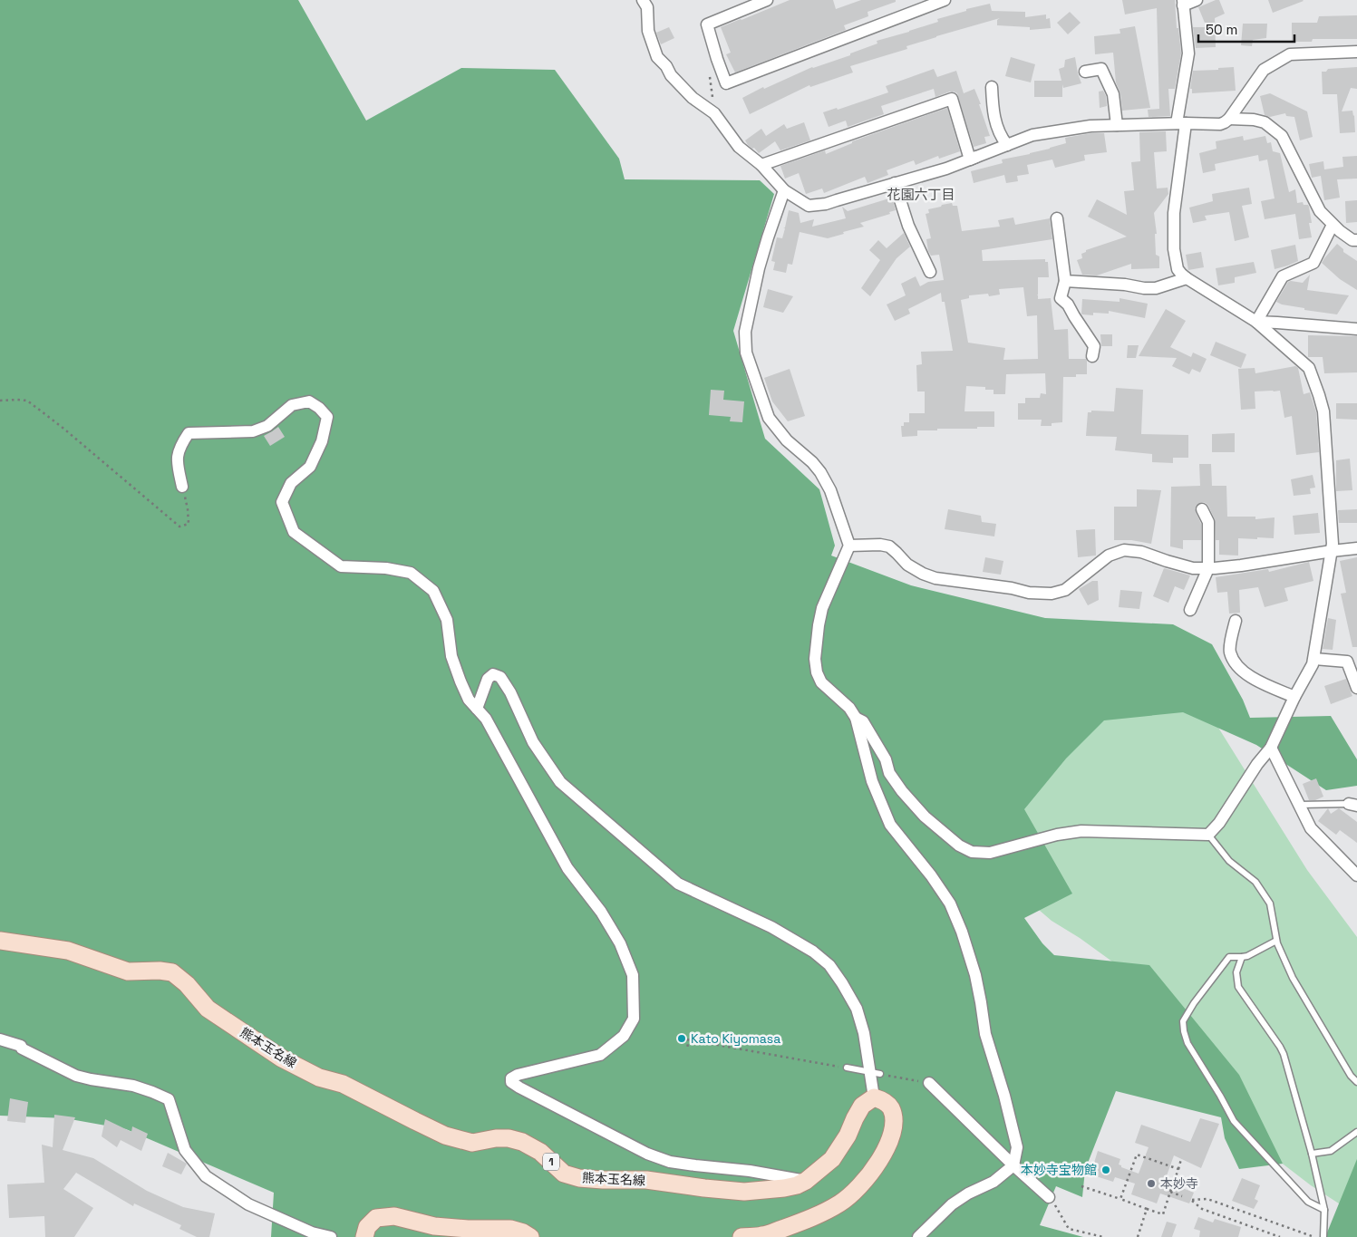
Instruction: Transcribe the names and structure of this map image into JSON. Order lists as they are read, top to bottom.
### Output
{
  "streets": {
    "main road": ["熊本玉名線", "1"]
  },
  "districts": ["花園六丁目"],
  "places": ["Kato Kiyomasa", "本妙寺宝物館", "本妙寺"],
  "scale_bar": "50 m"
}
